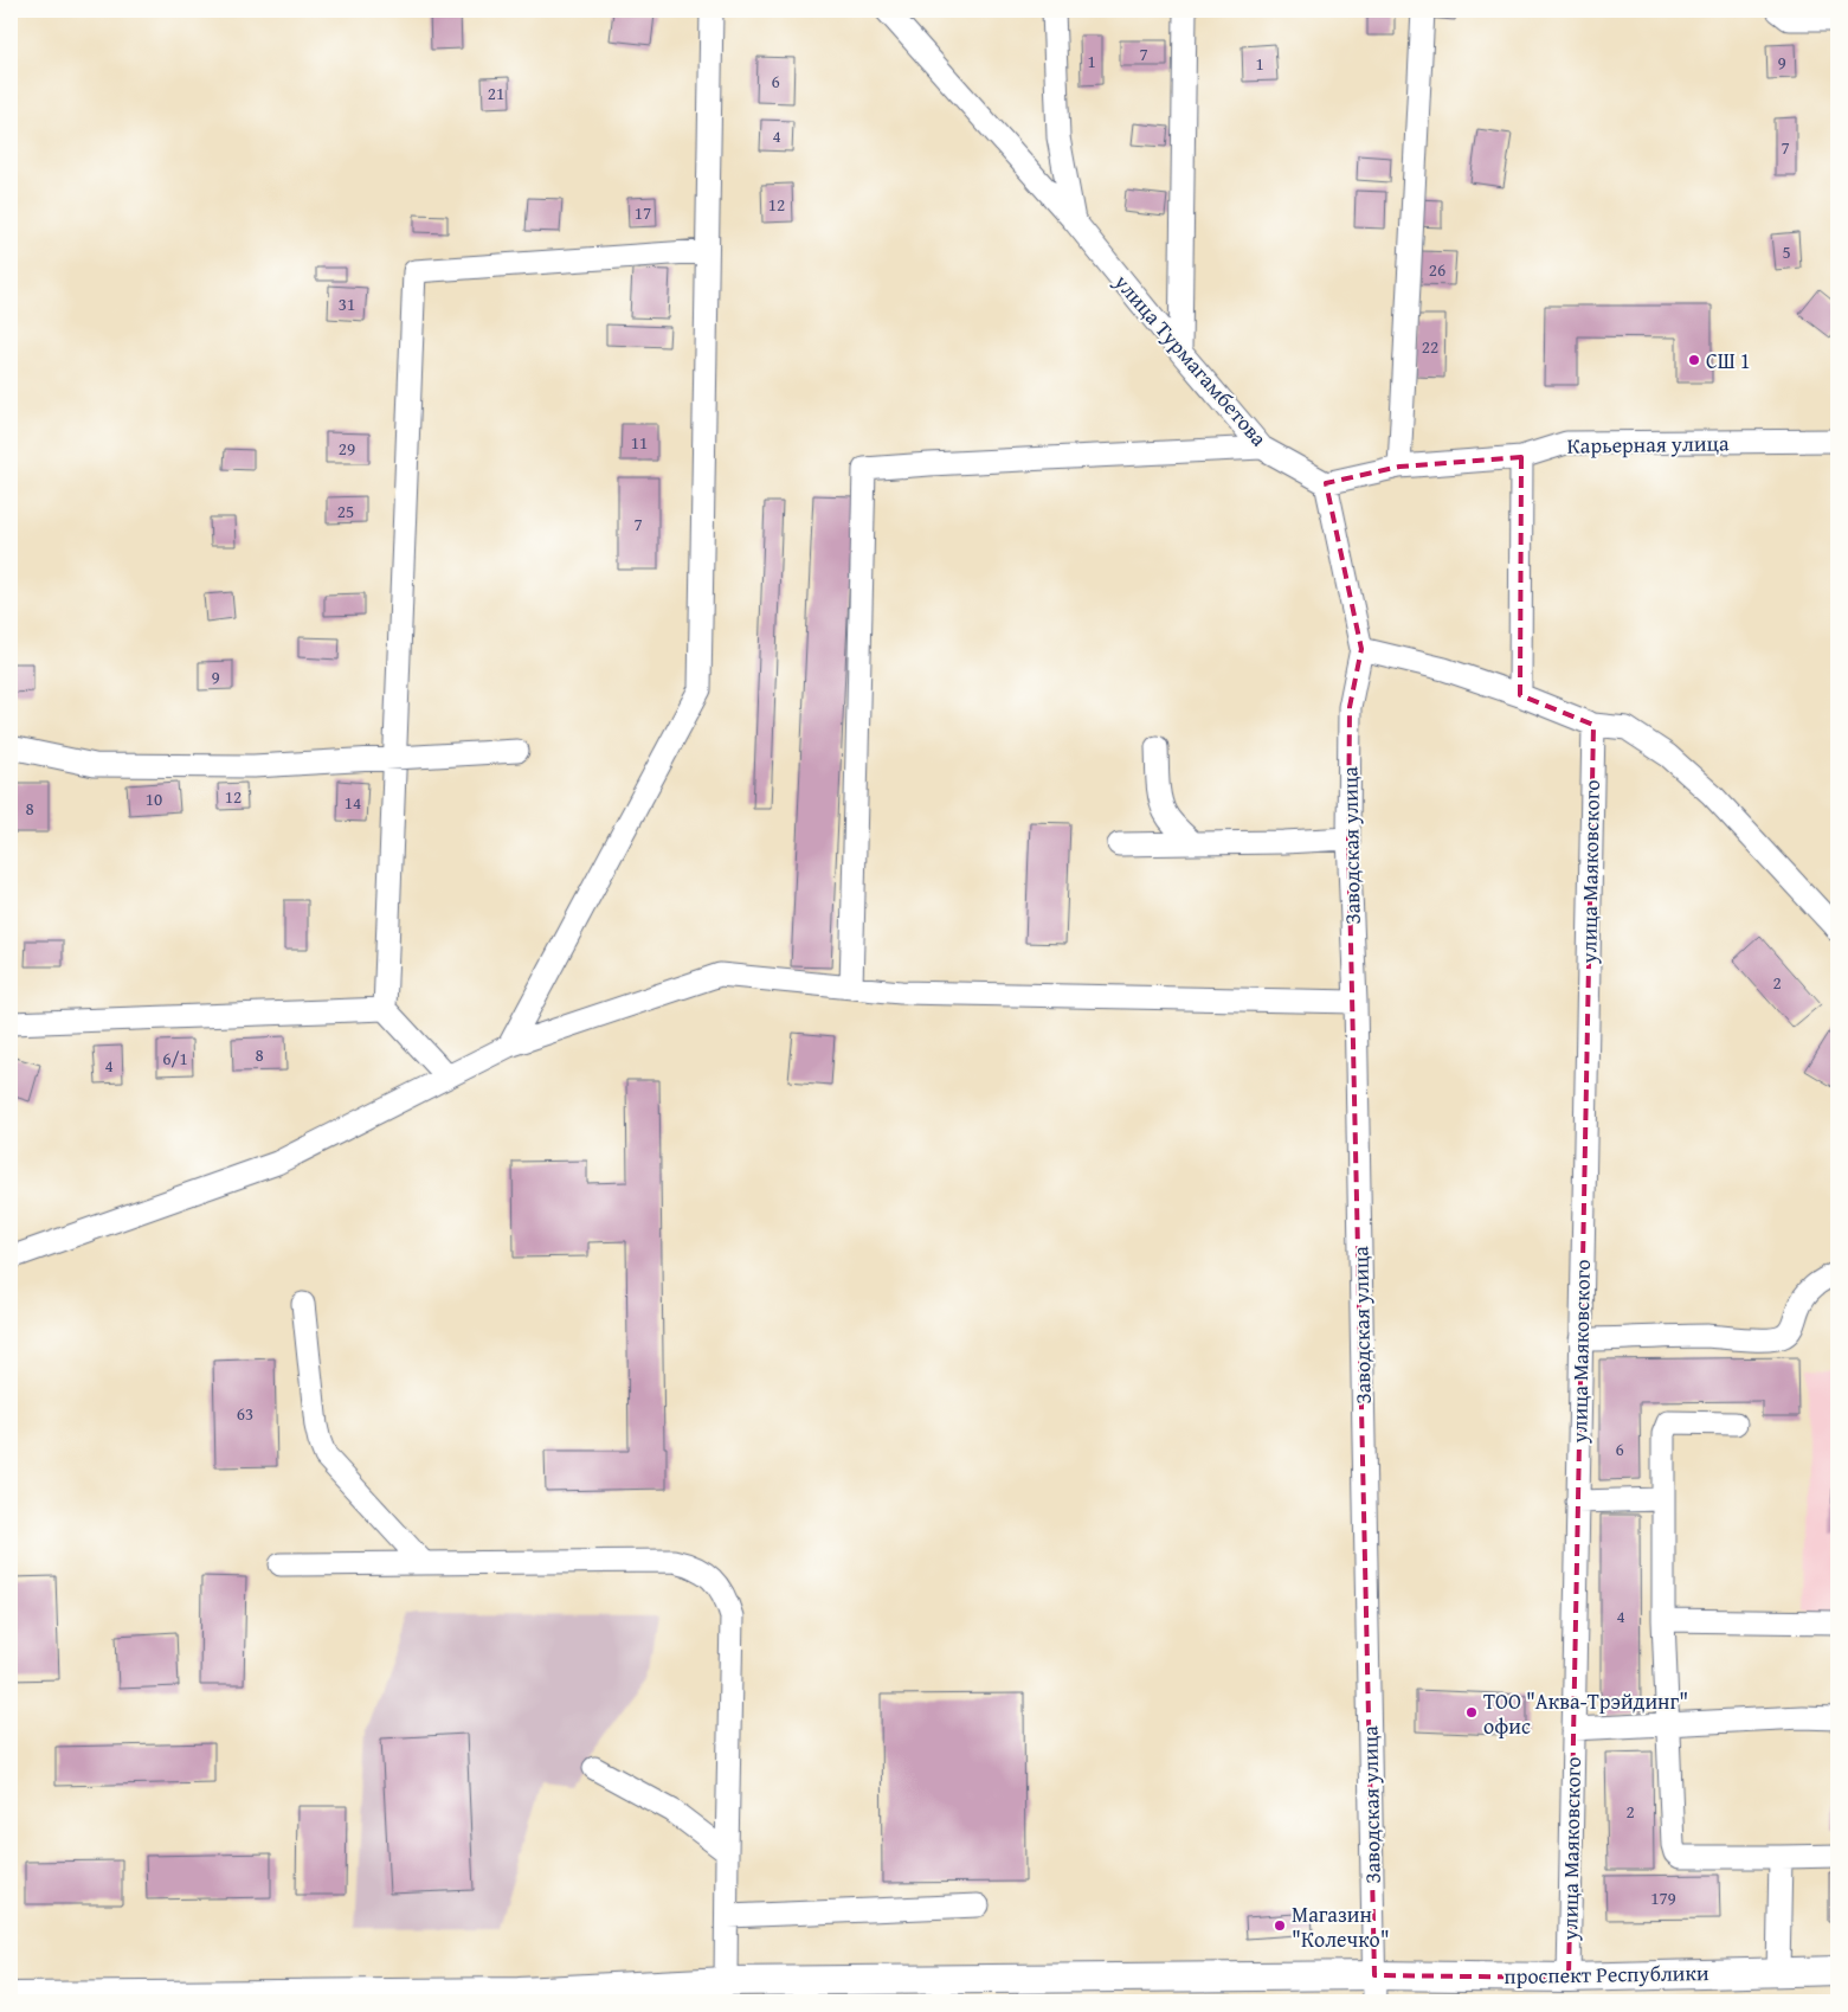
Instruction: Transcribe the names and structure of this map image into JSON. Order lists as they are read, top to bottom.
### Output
{
  "streets": {
    "main road": ["проспект Республики"],
    "street": [
      "улица Турмагамбетова",
      "Карьерная улица",
      "Заводская улица",
      "улица Маяковского"
    ]
  },
  "crossings": [
    ["улица Турмагамбетова", "Карьерная улица"],
    ["Заводская улица", "проспект Республики"],
    ["улица Маяковского", "проспект Республики"]
  ],
  "places": ["СШ 1", "ТОО \"Аква-Трэйдинг\" офис", "Магазин \"Колечко\""],
  "house_numbers": [
    "7",
    "1",
    "9",
    "1",
    "6",
    "21",
    "4",
    "7",
    "12",
    "17",
    "5",
    "26",
    "31",
    "22",
    "11",
    "29",
    "25",
    "7",
    "9",
    "12",
    "10",
    "14",
    "8",
    "2",
    "8",
    "6/1",
    "4",
    "63",
    "6",
    "4",
    "2",
    "179"
  ]
}
